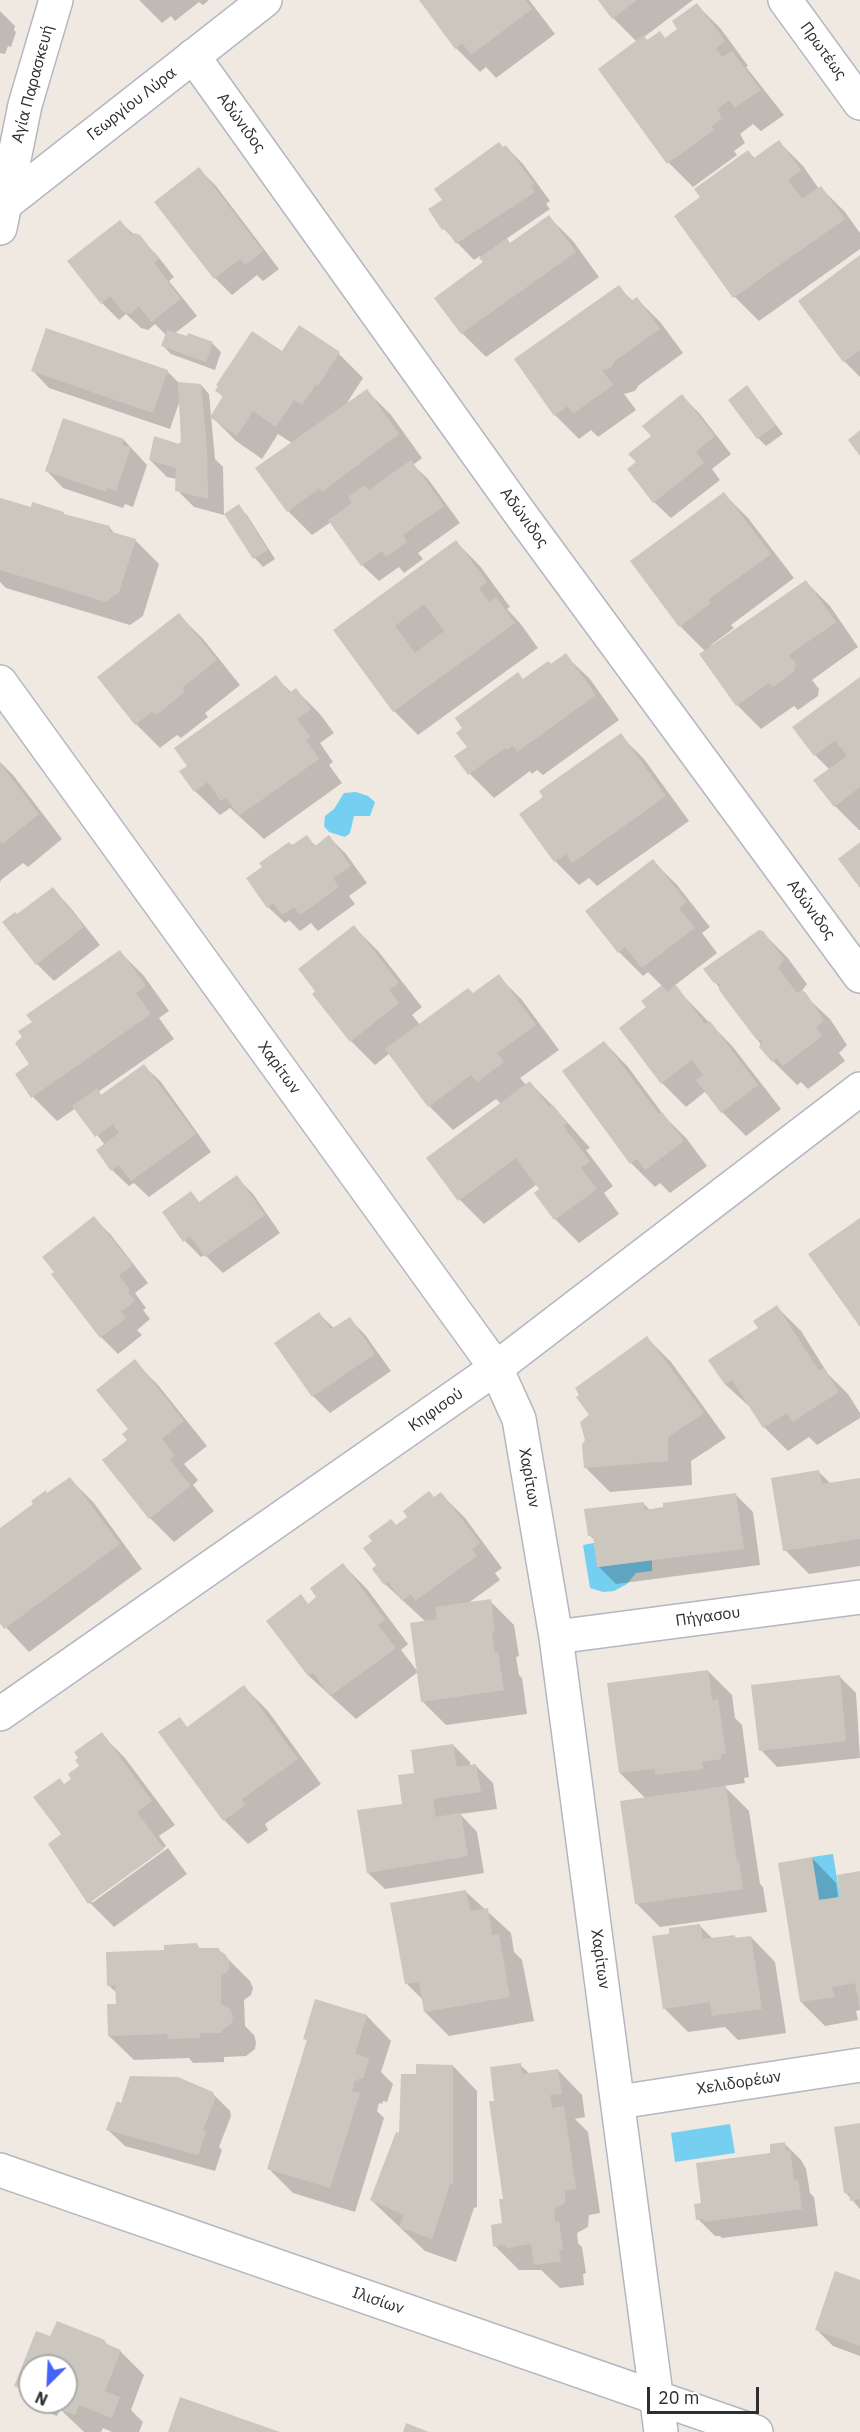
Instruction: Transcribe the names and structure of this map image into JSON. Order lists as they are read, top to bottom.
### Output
{
  "streets": {
    "street": [
      "Πρωτέως",
      "Αγία Παρασκευή",
      "Γεωργίου Λύρα",
      "Αδώνιδος",
      "Χαρίτων",
      "Κηφισού",
      "Πήγασου",
      "Χελιδορέων",
      "Ιλισίων"
    ]
  },
  "crossings": [
    ["Αγία Παρασκευή", "Γεωργίου Λύρα"],
    ["Γεωργίου Λύρα", "Αδώνιδος"],
    ["Χαρίτων", "Κηφισού"],
    ["Χαρίτων", "Πήγασου"],
    ["Χαρίτων", "Χελιδορέων"],
    ["Χαρίτων", "Ιλισίων"]
  ],
  "scale_bar": "20 m",
  "north": "bottom left"
}
